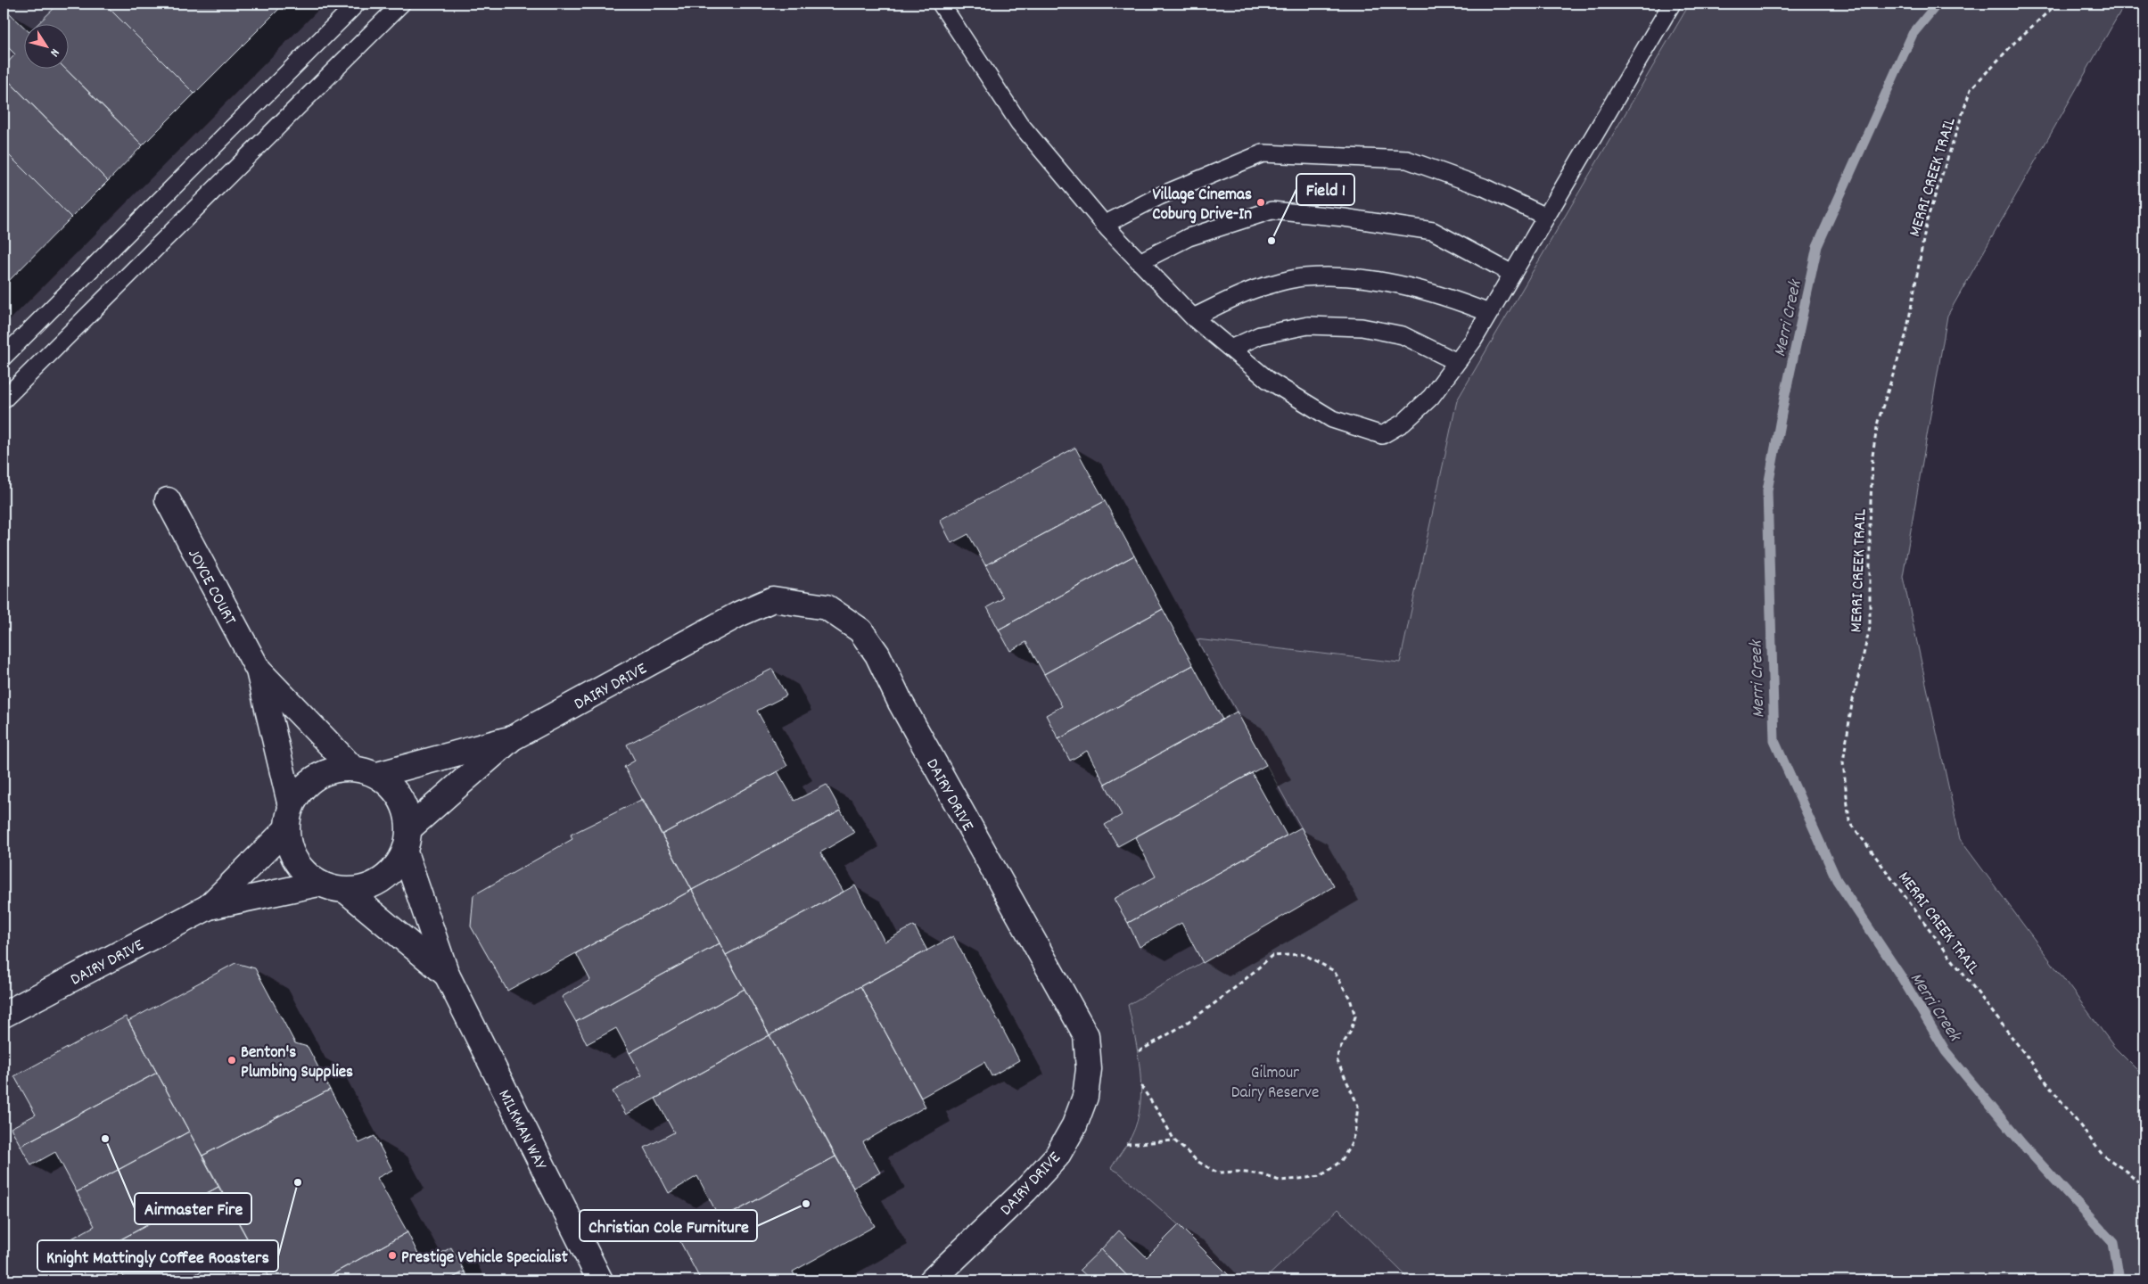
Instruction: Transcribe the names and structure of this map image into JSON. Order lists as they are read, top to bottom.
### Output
{
  "streets": {
    "street": ["JOYCE COURT", "DAIRY DRIVE", "MILKMAN WAY"],
    "path": ["MERRI CREEK TRAIL"]
  },
  "crossings": [
    ["JOYCE COURT", "DAIRY DRIVE"],
    ["JOYCE COURT", "MILKMAN WAY"],
    ["DAIRY DRIVE", "MILKMAN WAY"]
  ],
  "water": ["Merri Creek"],
  "parks": ["Gilmour Dairy Reserve"],
  "places": [
    "Village Cinemas Coburg Drive-In",
    "Field 1",
    "Benton's Plumbing Supplies",
    "Airmaster Fire",
    "Knight Mattingly Coffee Roasters",
    "Christian Cole Furniture",
    "Prestige Vehicle Specialist"
  ],
  "north": "bottom right"
}
